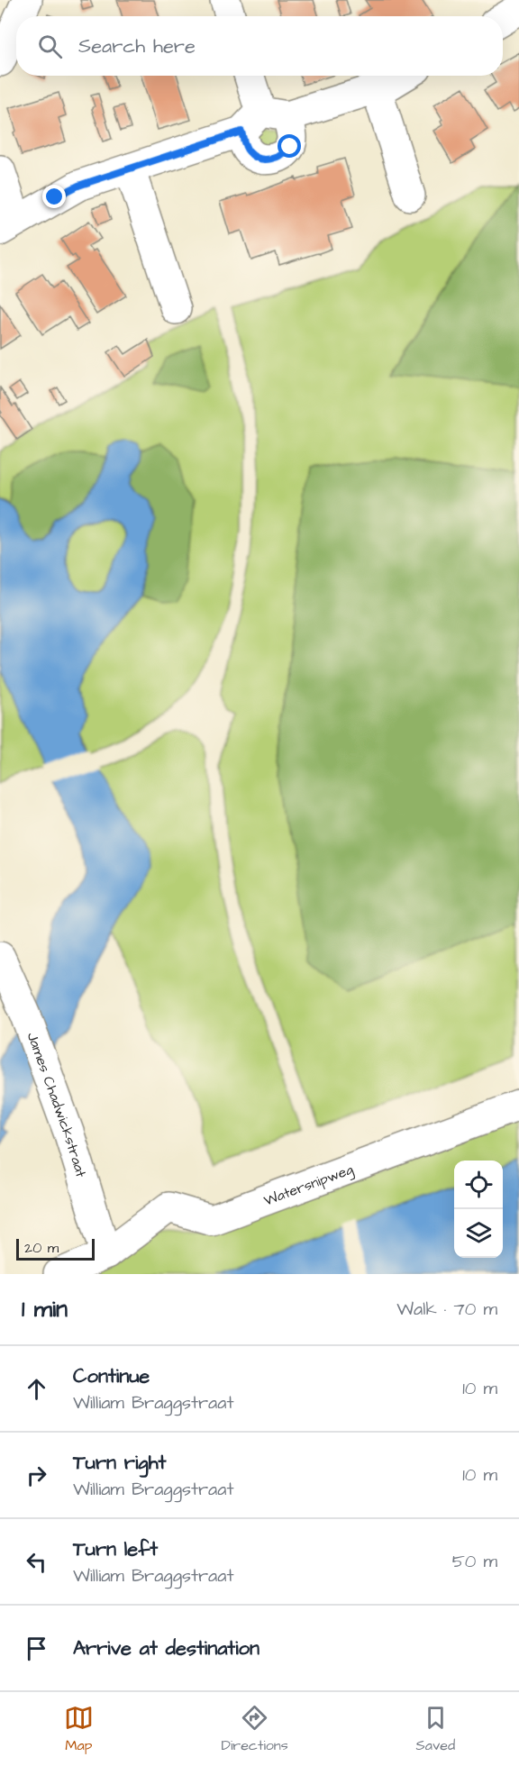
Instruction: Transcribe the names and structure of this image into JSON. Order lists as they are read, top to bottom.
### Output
{
  "streets": {
    "street": ["James Chadwickstraat", "Watersnipweg"]
  },
  "crossings": [
    ["James Chadwickstraat", "Watersnipweg"]
  ],
  "scale_bar": "20 m",
  "page": {
    "search": "Search here",
    "scale": "20 m",
    "heading": ["1 min", "Walk · 70 m"],
    "list": [
      ["Continue", "William Braggstraat", "10 m"],
      ["Turn right", "William Braggstraat", "10 m"],
      ["Turn left", "William Braggstraat", "50 m"],
      "Arrive at destination"
    ],
    "nav": ["Map", "Directions", "Saved"]
  }
}
